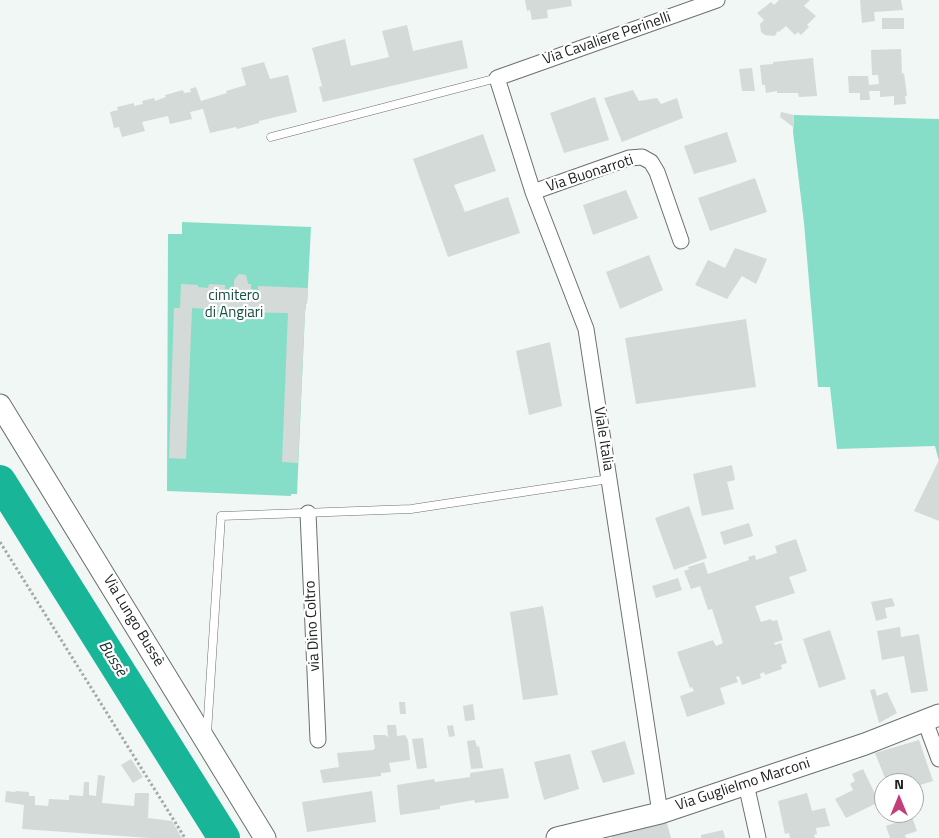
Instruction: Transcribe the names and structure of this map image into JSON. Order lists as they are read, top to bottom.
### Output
{
  "streets": {
    "main road": ["Via Lungo Bussè", "Via Guglielmo Marconi"],
    "street": [
      "Via Cavaliere Perinelli",
      "Via Buonarroti",
      "Viale Italia",
      "via Dino Coltro"
    ]
  },
  "crossings": [
    ["Via Cavaliere Perinelli", "Viale Italia"],
    ["Via Buonarroti", "Viale Italia"],
    ["Viale Italia", "Via Guglielmo Marconi"]
  ],
  "water": ["Bussè"],
  "parks": ["cimitero di Angiari"],
  "north": "top"
}
